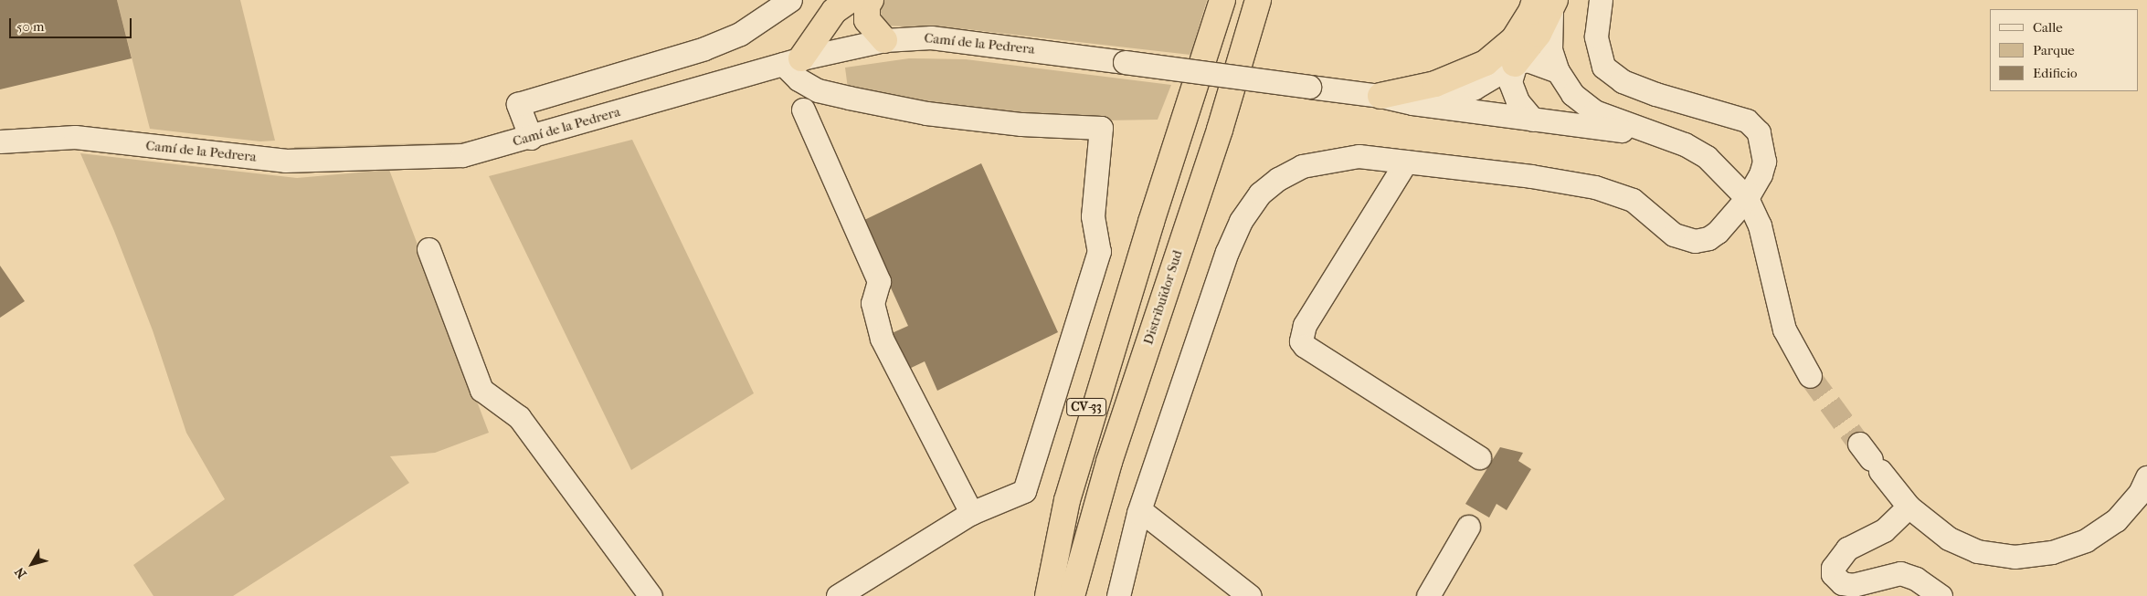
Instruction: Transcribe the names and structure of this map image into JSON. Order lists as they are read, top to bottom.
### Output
{
  "streets": {
    "highway": ["Distribuïdor Sud", "CV-33"],
    "street": ["Camí de la Pedrera"]
  },
  "legend": ["Calle", "Parque", "Edificio"],
  "scale_bar": "50 m",
  "north": "bottom left"
}
